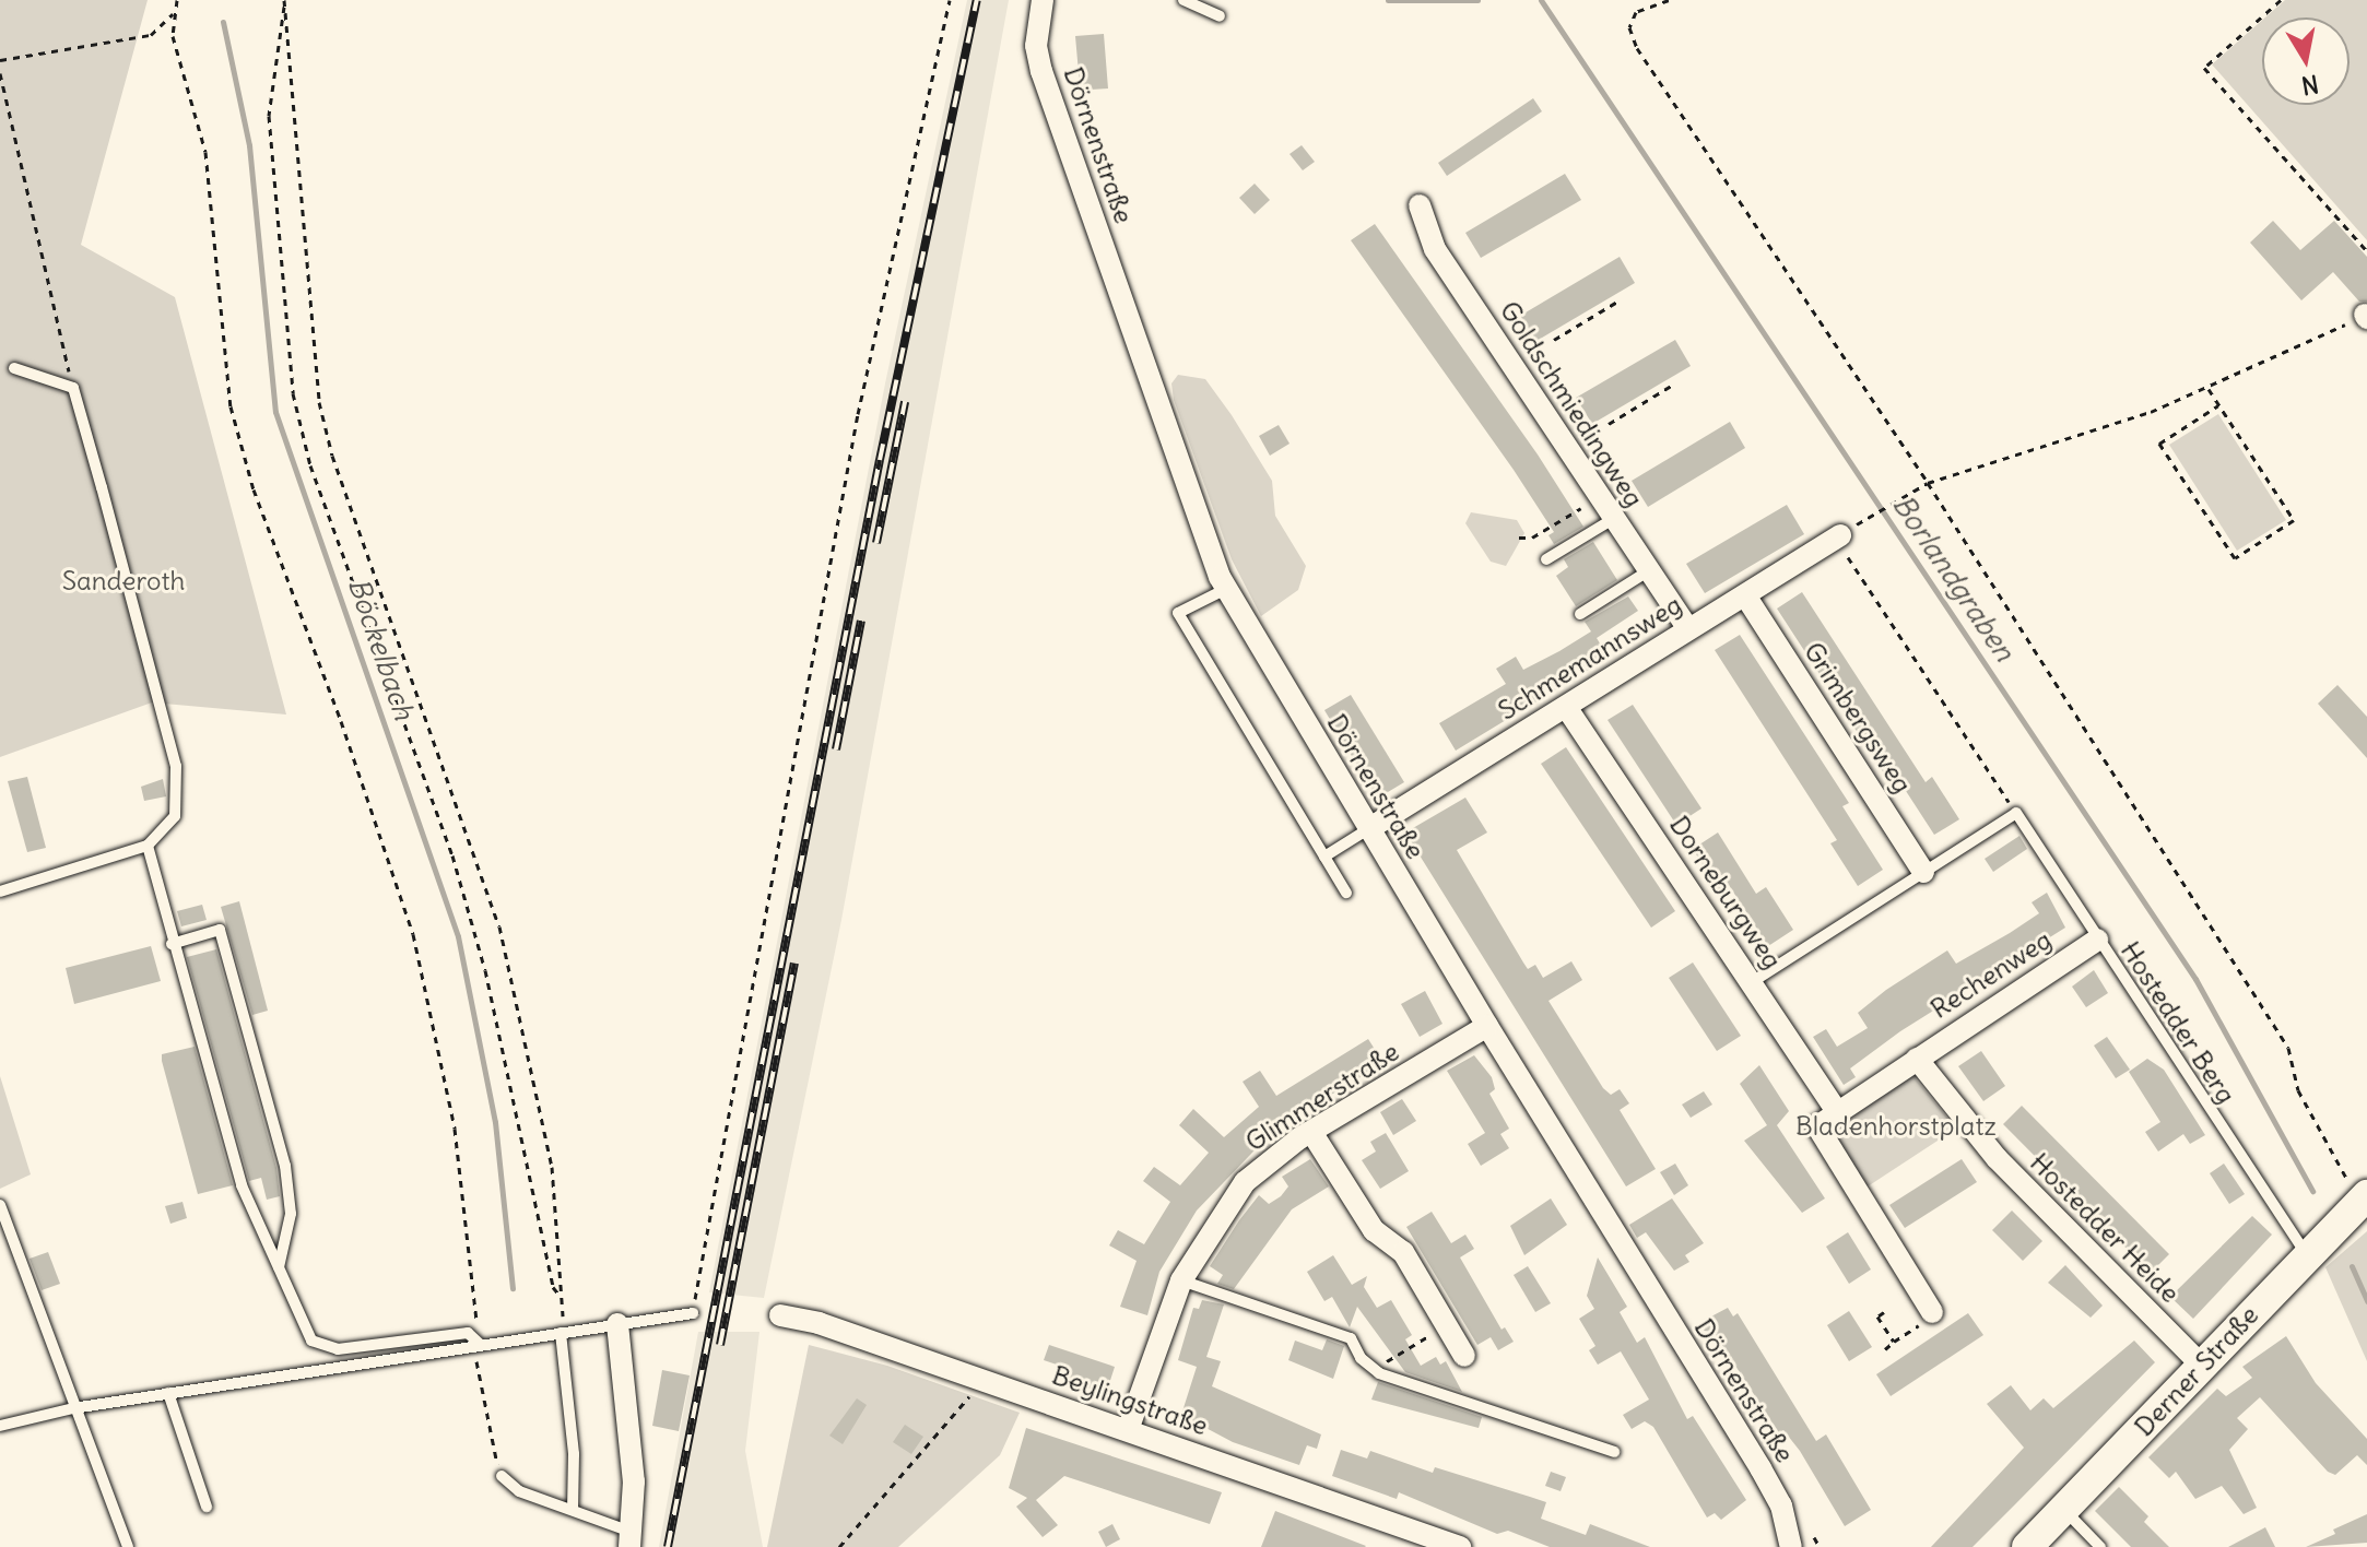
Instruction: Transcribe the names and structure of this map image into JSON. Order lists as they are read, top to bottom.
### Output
{
  "streets": {
    "main road": ["Derner Straße"],
    "street": [
      "Dörnenstraße",
      "Goldschmiedingweg",
      "Schmemannsweg",
      "Grimbergsweg",
      "Dorneburgweg",
      "Rechenweg",
      "Glimmerstraße",
      "Hostedder Heide",
      "Beylingstraße"
    ],
    "lane": ["Hostedder Berg"]
  },
  "crossings": [
    ["Dörnenstraße", "Schmemannsweg"],
    ["Dörnenstraße", "Glimmerstraße"],
    ["Goldschmiedingweg", "Schmemannsweg"],
    ["Schmemannsweg", "Grimbergsweg"],
    ["Schmemannsweg", "Dorneburgweg"],
    ["Rechenweg", "Hostedder Berg"],
    ["Rechenweg", "Hostedder Heide"],
    ["Hostedder Berg", "Derner Straße"],
    ["Glimmerstraße", "Beylingstraße"],
    ["Hostedder Heide", "Derner Straße"]
  ],
  "water": ["Borlandgraben", "Böckelbach"],
  "parks": ["Sanderoth", "Bladenhorstplatz"],
  "north": "bottom"
}
